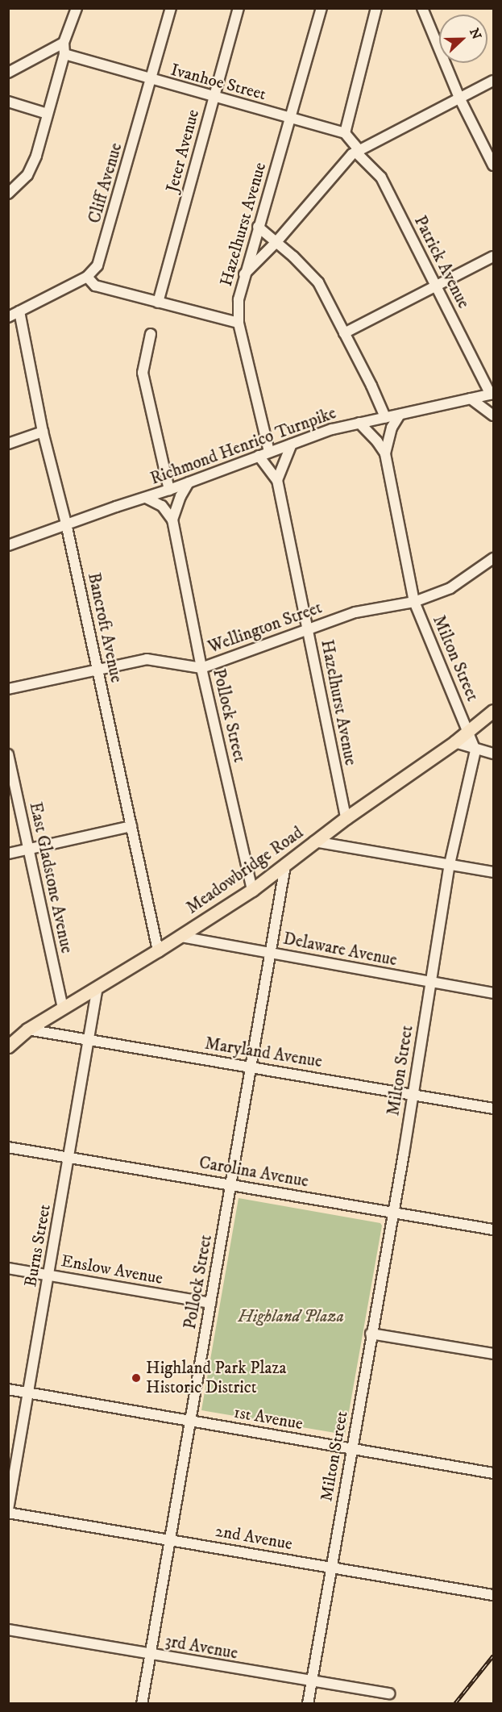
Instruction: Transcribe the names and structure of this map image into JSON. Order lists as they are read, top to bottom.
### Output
{
  "streets": {
    "main road": ["Meadowbridge Road"],
    "street": [
      "Ivanhoe Street",
      "Jeter Avenue",
      "Cliff Avenue",
      "Hazelhurst Avenue",
      "Patrick Avenue",
      "Richmond Henrico Turnpike",
      "Bancroft Avenue",
      "Wellington Street",
      "Milton Street",
      "Pollock Street",
      "East Gladstone Avenue",
      "Delaware Avenue",
      "Maryland Avenue",
      "Carolina Avenue",
      "Burns Street",
      "Enslow Avenue",
      "1st Avenue",
      "2nd Avenue",
      "3rd Avenue"
    ]
  },
  "crossings": [
    ["Ivanhoe Street", "Jeter Avenue"],
    ["Ivanhoe Street", "Cliff Avenue"],
    ["Ivanhoe Street", "Hazelhurst Avenue"],
    ["Cliff Avenue", "Bancroft Avenue"],
    ["Hazelhurst Avenue", "Richmond Henrico Turnpike"],
    ["Hazelhurst Avenue", "Wellington Street"],
    ["Hazelhurst Avenue", "Meadowbridge Road"],
    ["Patrick Avenue", "Richmond Henrico Turnpike"],
    ["Richmond Henrico Turnpike", "Bancroft Avenue"],
    ["Richmond Henrico Turnpike", "Milton Street"],
    ["Bancroft Avenue", "Wellington Street"],
    ["Bancroft Avenue", "Meadowbridge Road"],
    ["Wellington Street", "Milton Street"],
    ["Wellington Street", "Pollock Street"],
    ["Milton Street", "Meadowbridge Road"],
    ["Milton Street", "Delaware Avenue"],
    ["Milton Street", "Maryland Avenue"],
    ["Milton Street", "Carolina Avenue"],
    ["Milton Street", "1st Avenue"],
    ["Milton Street", "2nd Avenue"],
    ["Milton Street", "3rd Avenue"],
    ["Pollock Street", "Meadowbridge Road"],
    ["Pollock Street", "Delaware Avenue"],
    ["Pollock Street", "Maryland Avenue"],
    ["Pollock Street", "Carolina Avenue"],
    ["Pollock Street", "Enslow Avenue"],
    ["Pollock Street", "1st Avenue"],
    ["Pollock Street", "2nd Avenue"],
    ["Pollock Street", "3rd Avenue"],
    ["Meadowbridge Road", "East Gladstone Avenue"],
    ["Meadowbridge Road", "Delaware Avenue"],
    ["Meadowbridge Road", "Maryland Avenue"],
    ["Meadowbridge Road", "Burns Street"],
    ["Maryland Avenue", "Burns Street"],
    ["Carolina Avenue", "Burns Street"],
    ["Burns Street", "Enslow Avenue"],
    ["Burns Street", "1st Avenue"],
    ["Burns Street", "2nd Avenue"]
  ],
  "parks": ["Highland Plaza"],
  "places": ["Highland Park Plaza Historic District"],
  "north": "right"
}
